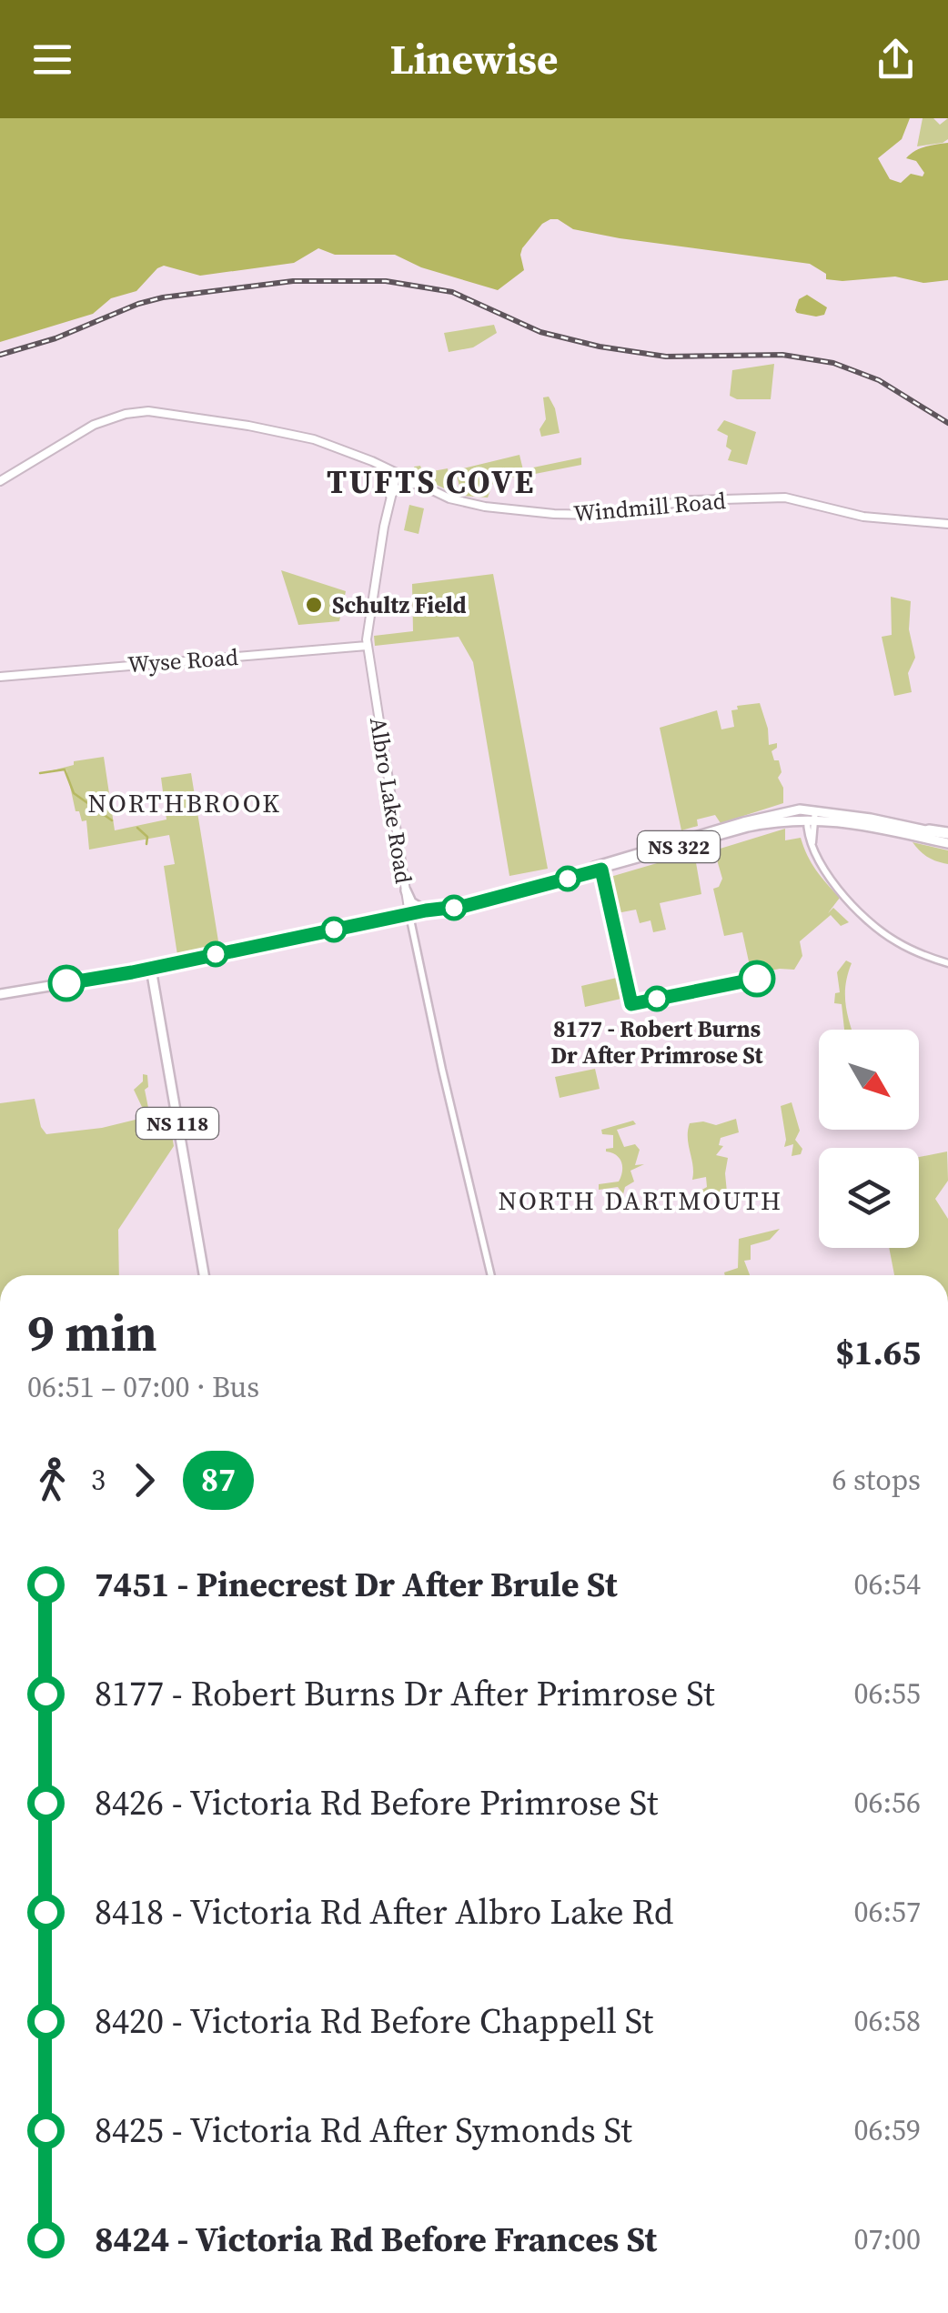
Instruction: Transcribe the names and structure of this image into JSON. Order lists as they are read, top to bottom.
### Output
{
  "streets": {
    "main road": [
      "Windmill Road",
      "Wyse Road",
      "Albro Lake Road",
      "NS 322",
      "NS 118"
    ]
  },
  "crossings": [
    ["Windmill Road", "Albro Lake Road"],
    ["Wyse Road", "Albro Lake Road"],
    ["Albro Lake Road", "NS 322"],
    ["NS 322", "NS 118"]
  ],
  "districts": ["TUFTS COVE", "NORTHBROOK", "NORTH DARTMOUTH"],
  "places": ["Schultz Field", "8177 - Robert Burns Dr After Primrose St"],
  "lines": ["bus line 87"],
  "north": "bottom right",
  "page": {
    "header": "Linewise",
    "heading": ["9 min", "06:51 – 07:00 · Bus", "$1.65"],
    "legs": ["3", "87", "6 stops"],
    "list": [
      {
        "name": "7451 - Pinecrest Dr After Brule St",
        "value": "06:54"
      },
      {
        "name": "8177 - Robert Burns Dr After Primrose St",
        "value": "06:55"
      },
      {
        "name": "8426 - Victoria Rd Before Primrose St",
        "value": "06:56"
      },
      {
        "name": "8418 - Victoria Rd After Albro Lake Rd",
        "value": "06:57"
      },
      {
        "name": "8420 - Victoria Rd Before Chappell St",
        "value": "06:58"
      },
      {
        "name": "8425 - Victoria Rd After Symonds St",
        "value": "06:59"
      },
      {
        "name": "8424 - Victoria Rd Before Frances St",
        "value": "07:00"
      }
    ]
  }
}
